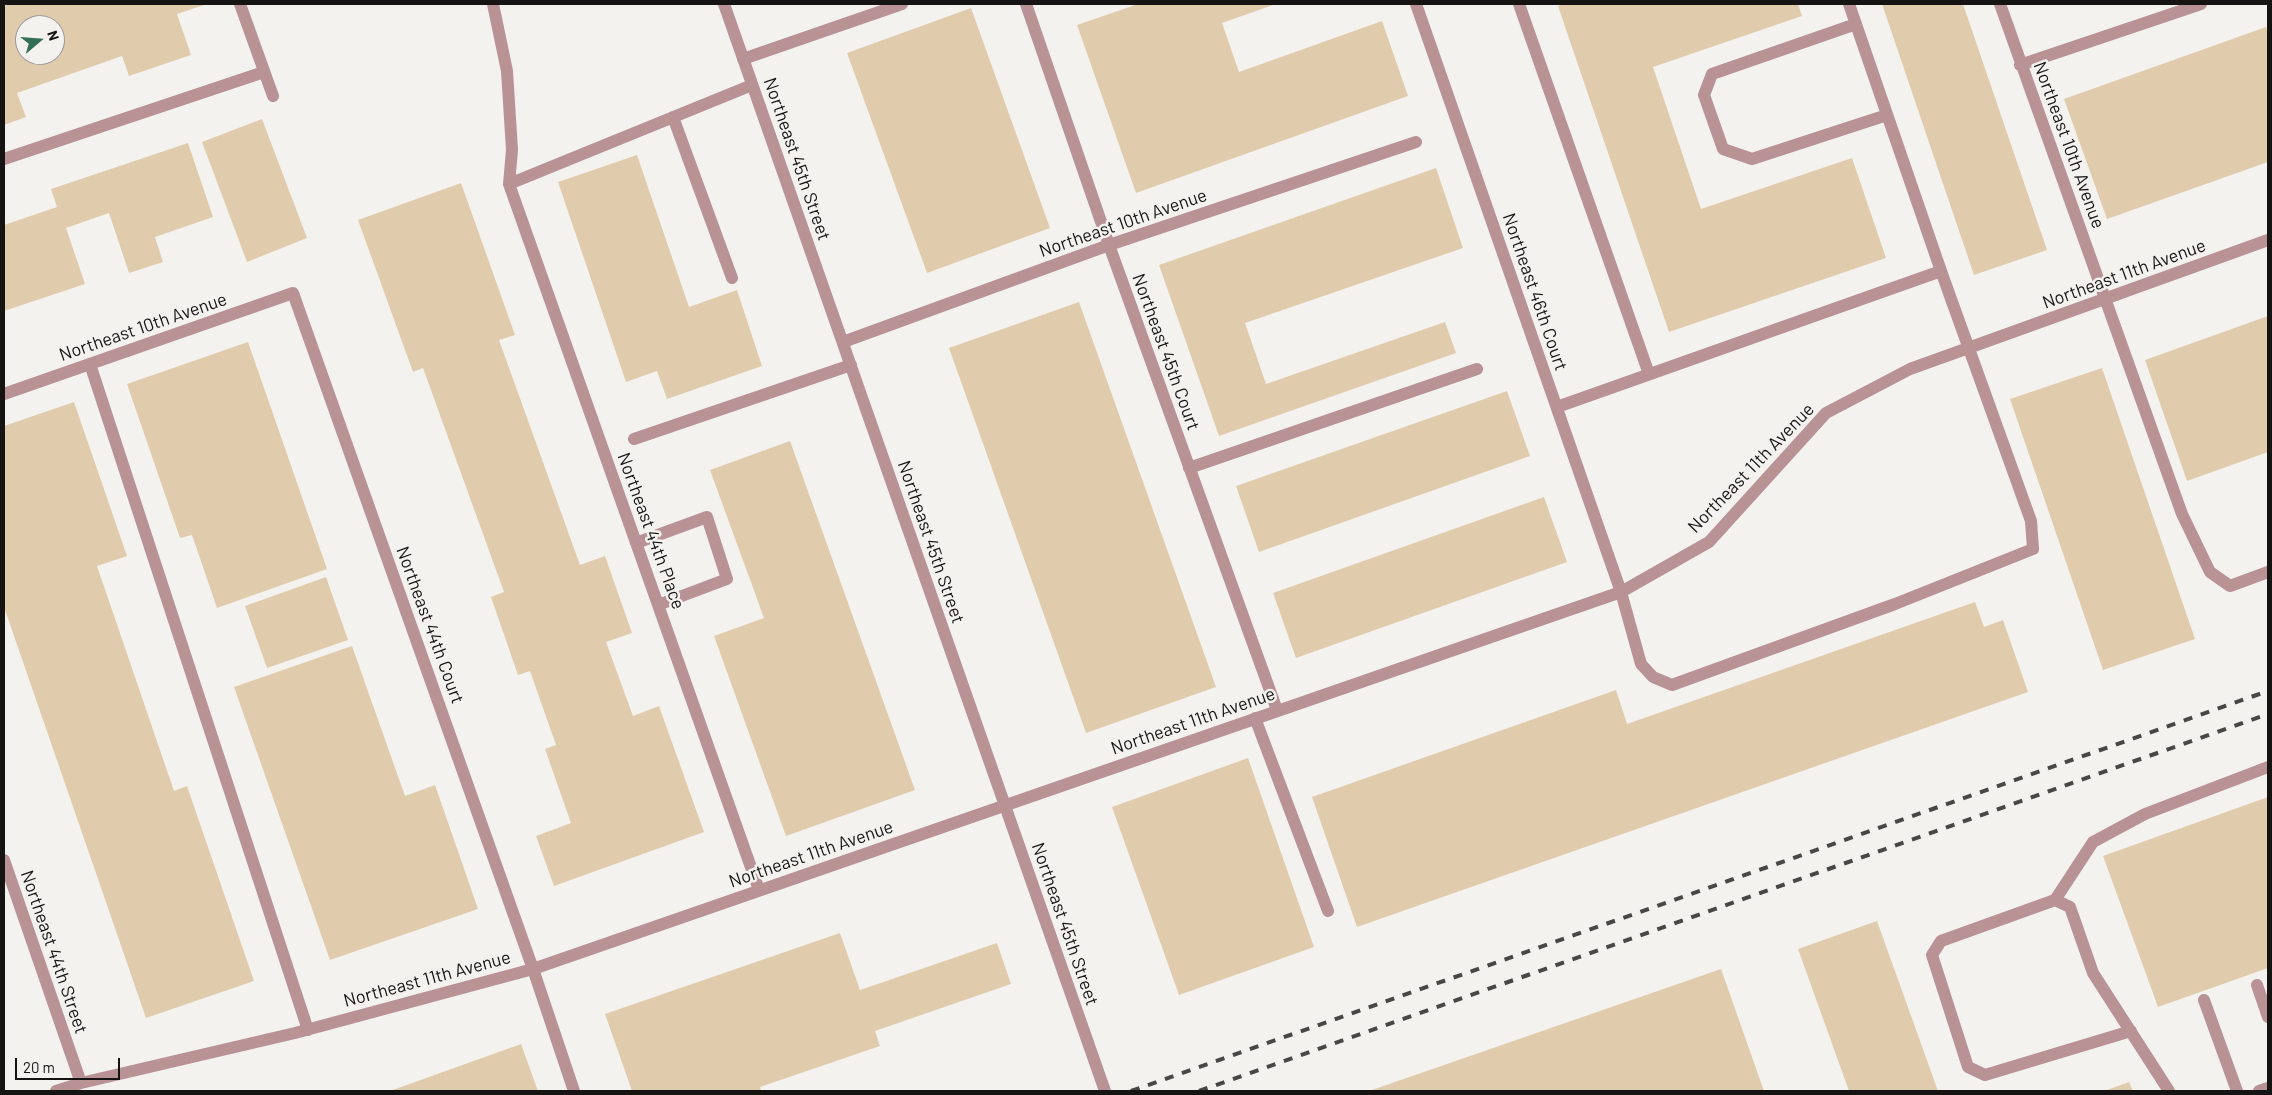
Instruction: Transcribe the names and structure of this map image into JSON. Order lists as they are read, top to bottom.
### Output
{
  "streets": {
    "street": [
      "Northeast 10th Avenue",
      "Northeast 45th Street",
      "Northeast 11th Avenue",
      "Northeast 46th Court",
      "Northeast 45th Court",
      "Northeast 44th Place",
      "Northeast 44th Court",
      "Northeast 44th Street"
    ]
  },
  "crossings": [
    ["Northeast 10th Avenue", "Northeast 45th Street"],
    ["Northeast 10th Avenue", "Northeast 11th Avenue"],
    ["Northeast 10th Avenue", "Northeast 45th Court"],
    ["Northeast 10th Avenue", "Northeast 44th Court"],
    ["Northeast 45th Street", "Northeast 11th Avenue"],
    ["Northeast 11th Avenue", "Northeast 46th Court"],
    ["Northeast 11th Avenue", "Northeast 45th Court"],
    ["Northeast 11th Avenue", "Northeast 44th Place"],
    ["Northeast 11th Avenue", "Northeast 44th Court"],
    ["Northeast 11th Avenue", "Northeast 44th Street"]
  ],
  "scale_bar": "20 m",
  "north": "right"
}
